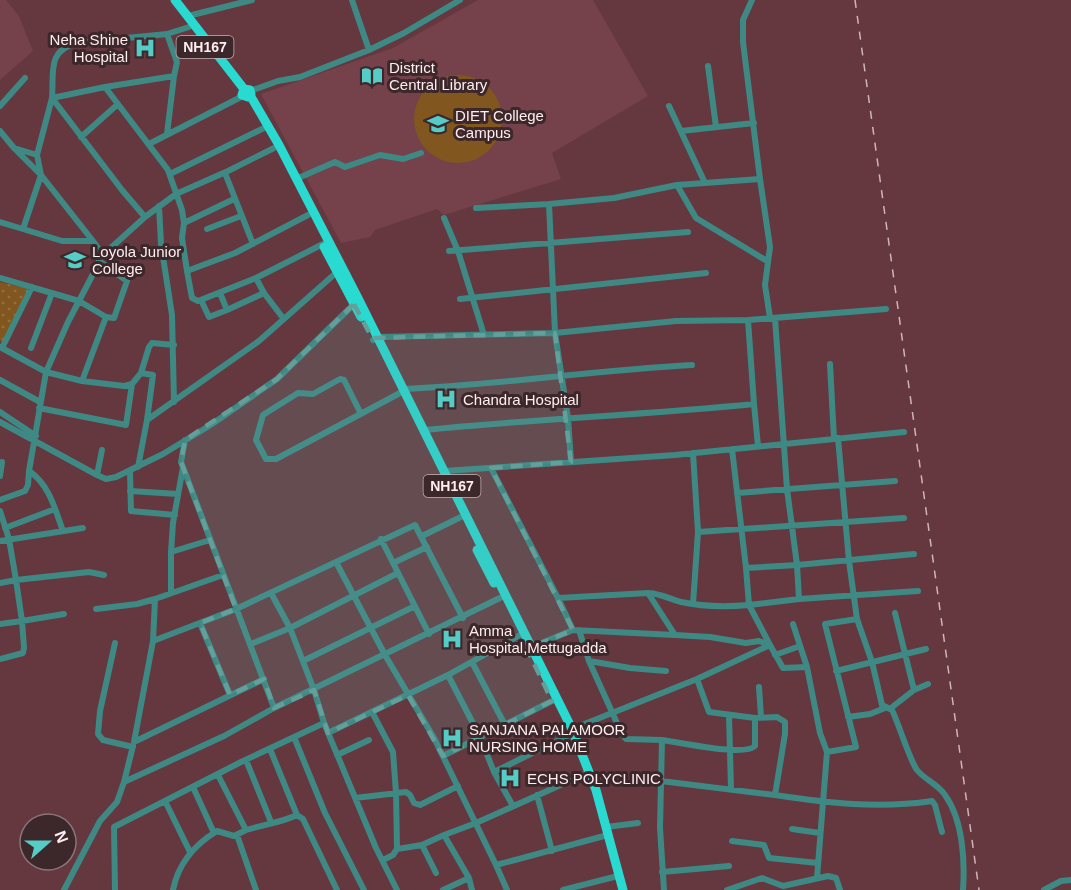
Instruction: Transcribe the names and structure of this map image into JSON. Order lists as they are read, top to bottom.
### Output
{
  "streets": {
    "highway": ["NH167"]
  },
  "places": {
    "hospital": [
      "Neha Shine Hospital",
      "Chandra Hospital",
      "Amma Hospital,Mettugadda",
      "SANJANA PALAMOOR NURSING HOME",
      "ECHS POLYCLINIC"
    ],
    "library": ["District Central Library"],
    "school or university": ["DIET College Campus", "Loyola Junior College"]
  },
  "north": "right"
}
